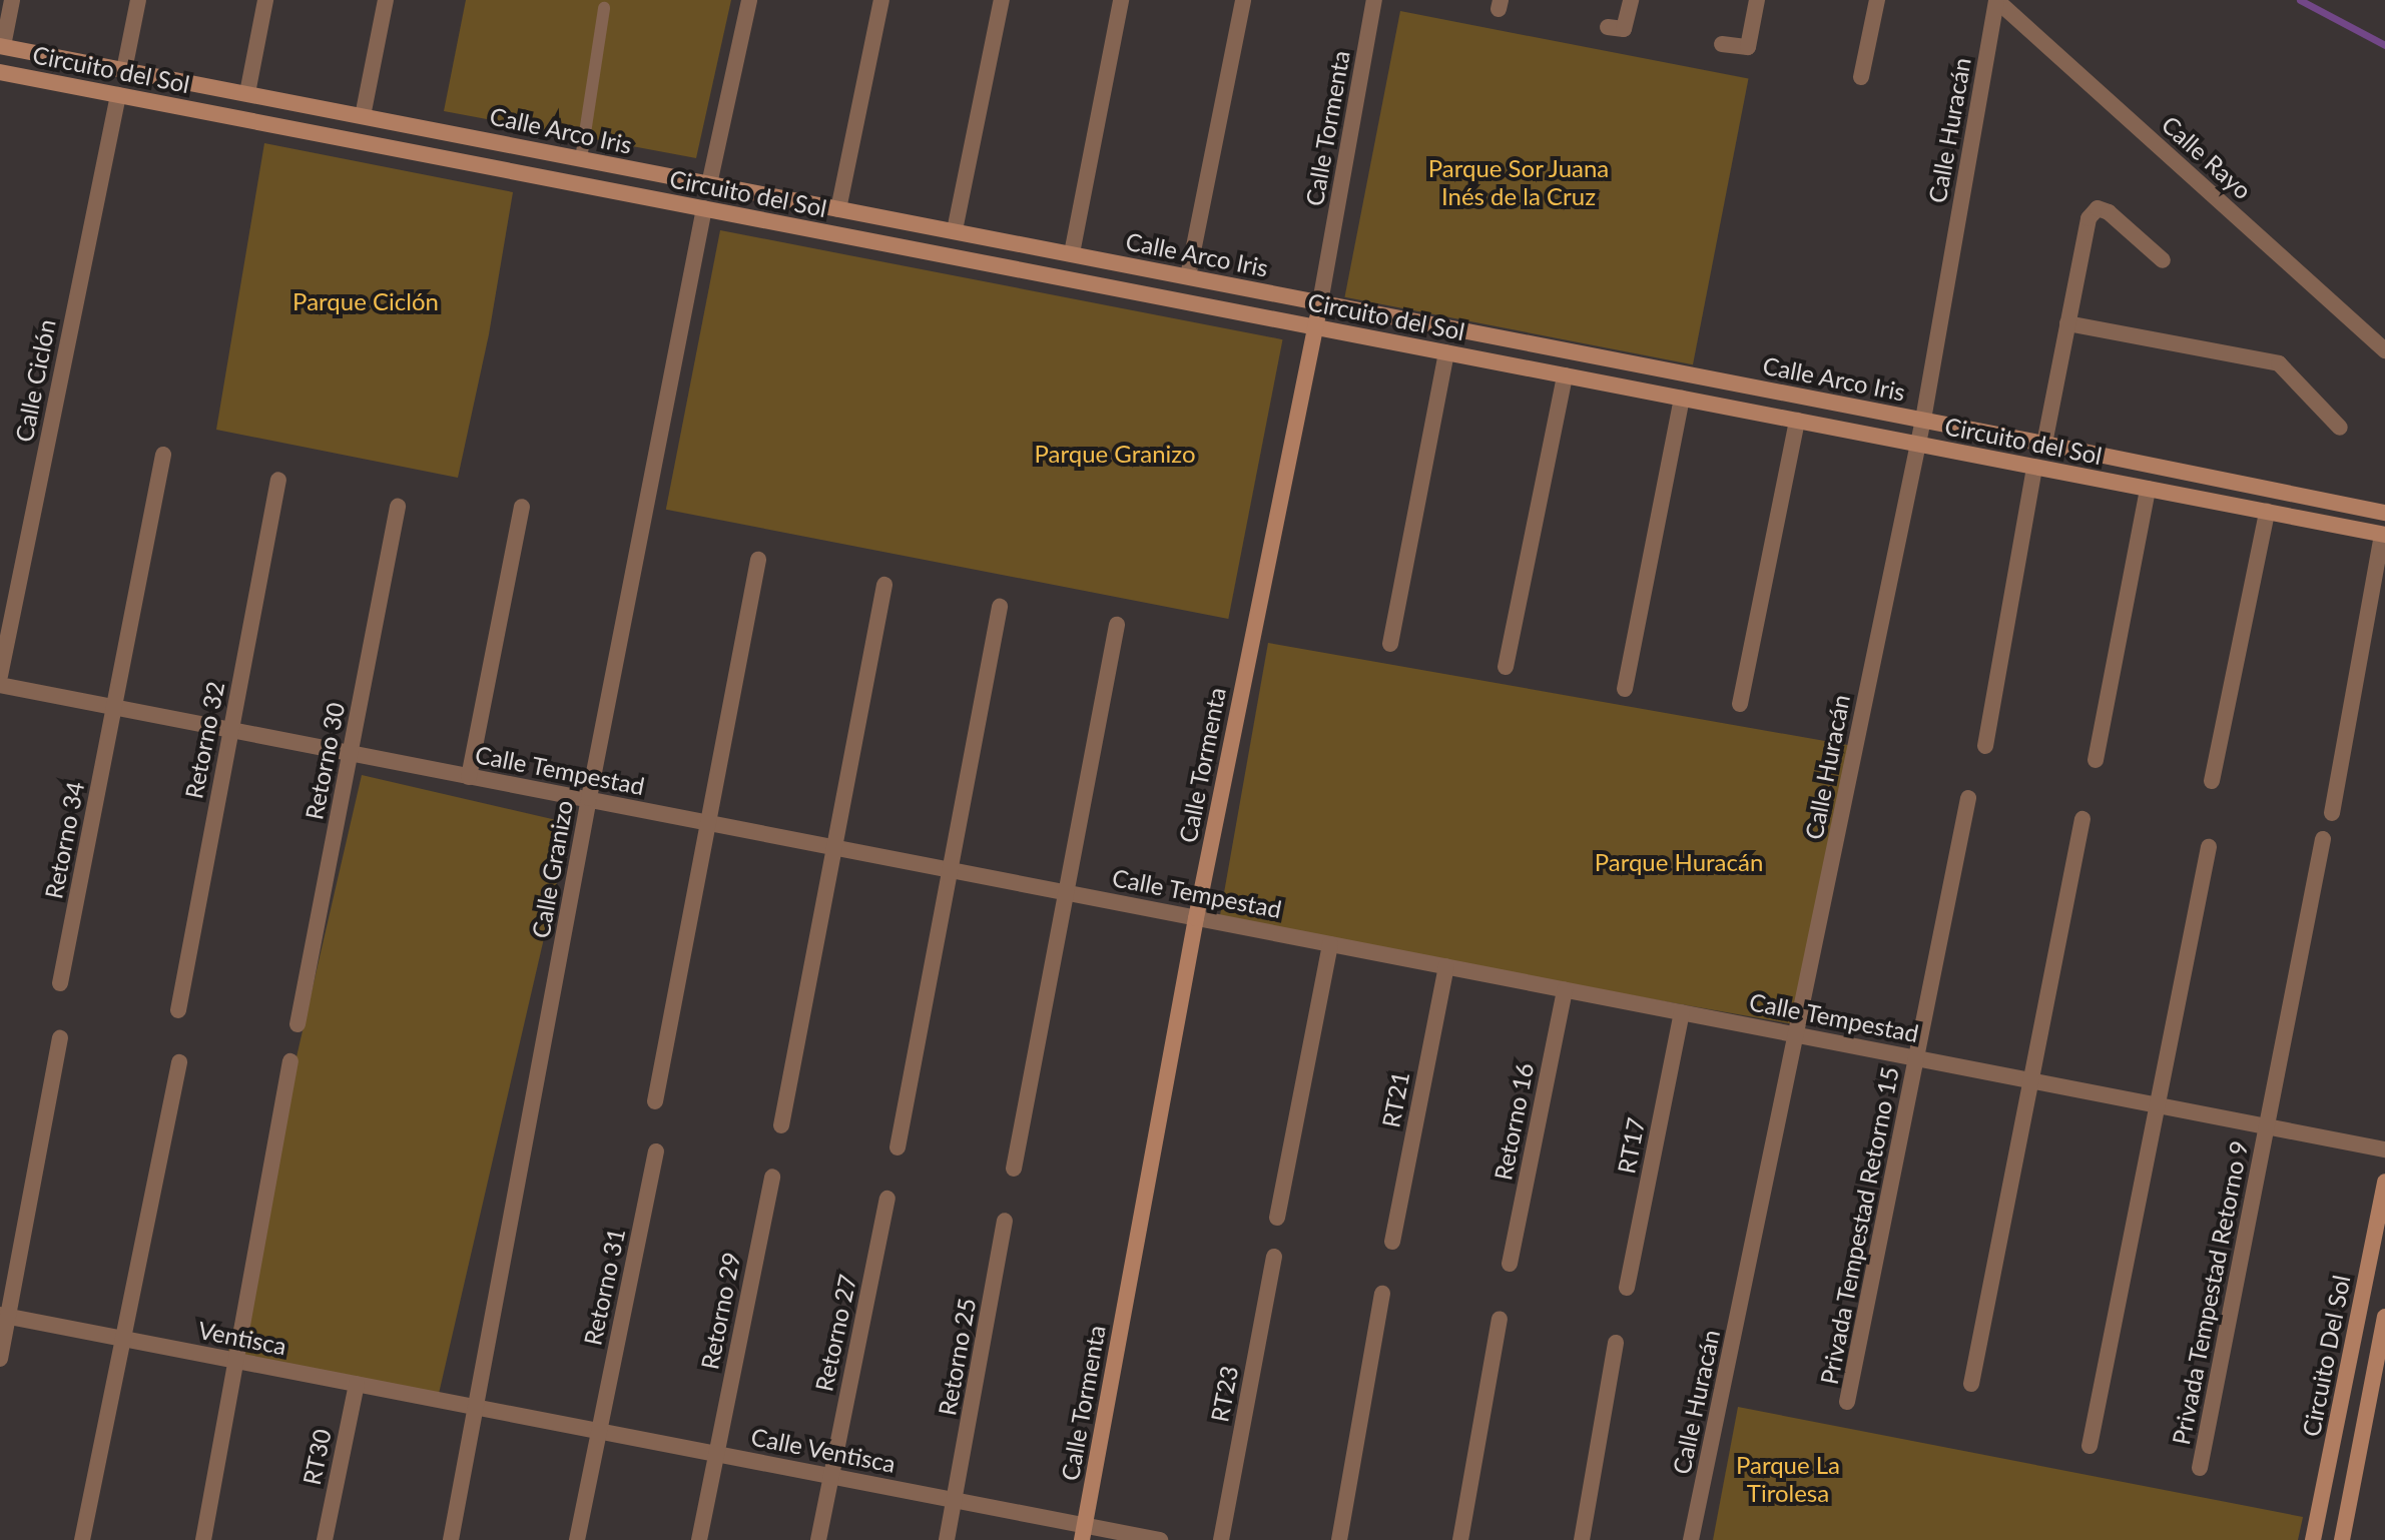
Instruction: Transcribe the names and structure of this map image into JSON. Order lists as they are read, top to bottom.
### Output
{
  "streets": {
    "street": [
      "Circuito del Sol",
      "Calle Tormenta",
      "Calle Arco Iris",
      "Calle Huracán",
      "Calle Rayo",
      "Calle Ciclón",
      "Retorno 32",
      "Retorno 30",
      "Calle Tempestad",
      "Retorno 34",
      "Calle Granizo",
      "RT21",
      "Retorno 16",
      "RT17",
      "Privada Tempestad Retorno 15",
      "Retorno 31",
      "Privada Tempestad Retorno 9",
      "Retorno 29",
      "Retorno 27",
      "Ventisca",
      "Circuito Del Sol",
      "Retorno 25",
      "RT23",
      "Calle Ventisca",
      "RT30"
    ]
  },
  "crossings": [
    ["Circuito del Sol", "Calle Tormenta"],
    ["Circuito del Sol", "Calle Huracán"],
    ["Circuito del Sol", "Calle Ciclón"],
    ["Circuito del Sol", "Calle Granizo"],
    ["Calle Tormenta", "Calle Arco Iris"],
    ["Calle Tormenta", "Calle Tempestad"],
    ["Calle Tormenta", "Calle Ventisca"],
    ["Calle Arco Iris", "Calle Huracán"],
    ["Calle Huracán", "Calle Rayo"],
    ["Calle Huracán", "Calle Tempestad"],
    ["Retorno 32", "Calle Tempestad"],
    ["Retorno 30", "Calle Tempestad"],
    ["Calle Tempestad", "Retorno 34"],
    ["Calle Tempestad", "Calle Granizo"],
    ["Calle Tempestad", "RT21"],
    ["Calle Tempestad", "Retorno 16"],
    ["Calle Tempestad", "RT17"],
    ["Calle Tempestad", "Privada Tempestad Retorno 15"],
    ["Calle Tempestad", "Privada Tempestad Retorno 9"],
    ["Calle Granizo", "Ventisca"],
    ["Calle Granizo", "Calle Ventisca"],
    ["Retorno 31", "Calle Ventisca"],
    ["Retorno 29", "Calle Ventisca"],
    ["Retorno 27", "Calle Ventisca"],
    ["Ventisca", "Calle Ventisca"],
    ["Ventisca", "RT30"],
    ["Retorno 25", "Calle Ventisca"]
  ],
  "parks": [
    "Parque Sor Juana Inés de la Cruz",
    "Parque Ciclón",
    "Parque Granizo",
    "Parque Huracán",
    "Parque La Tirolesa"
  ]
}
